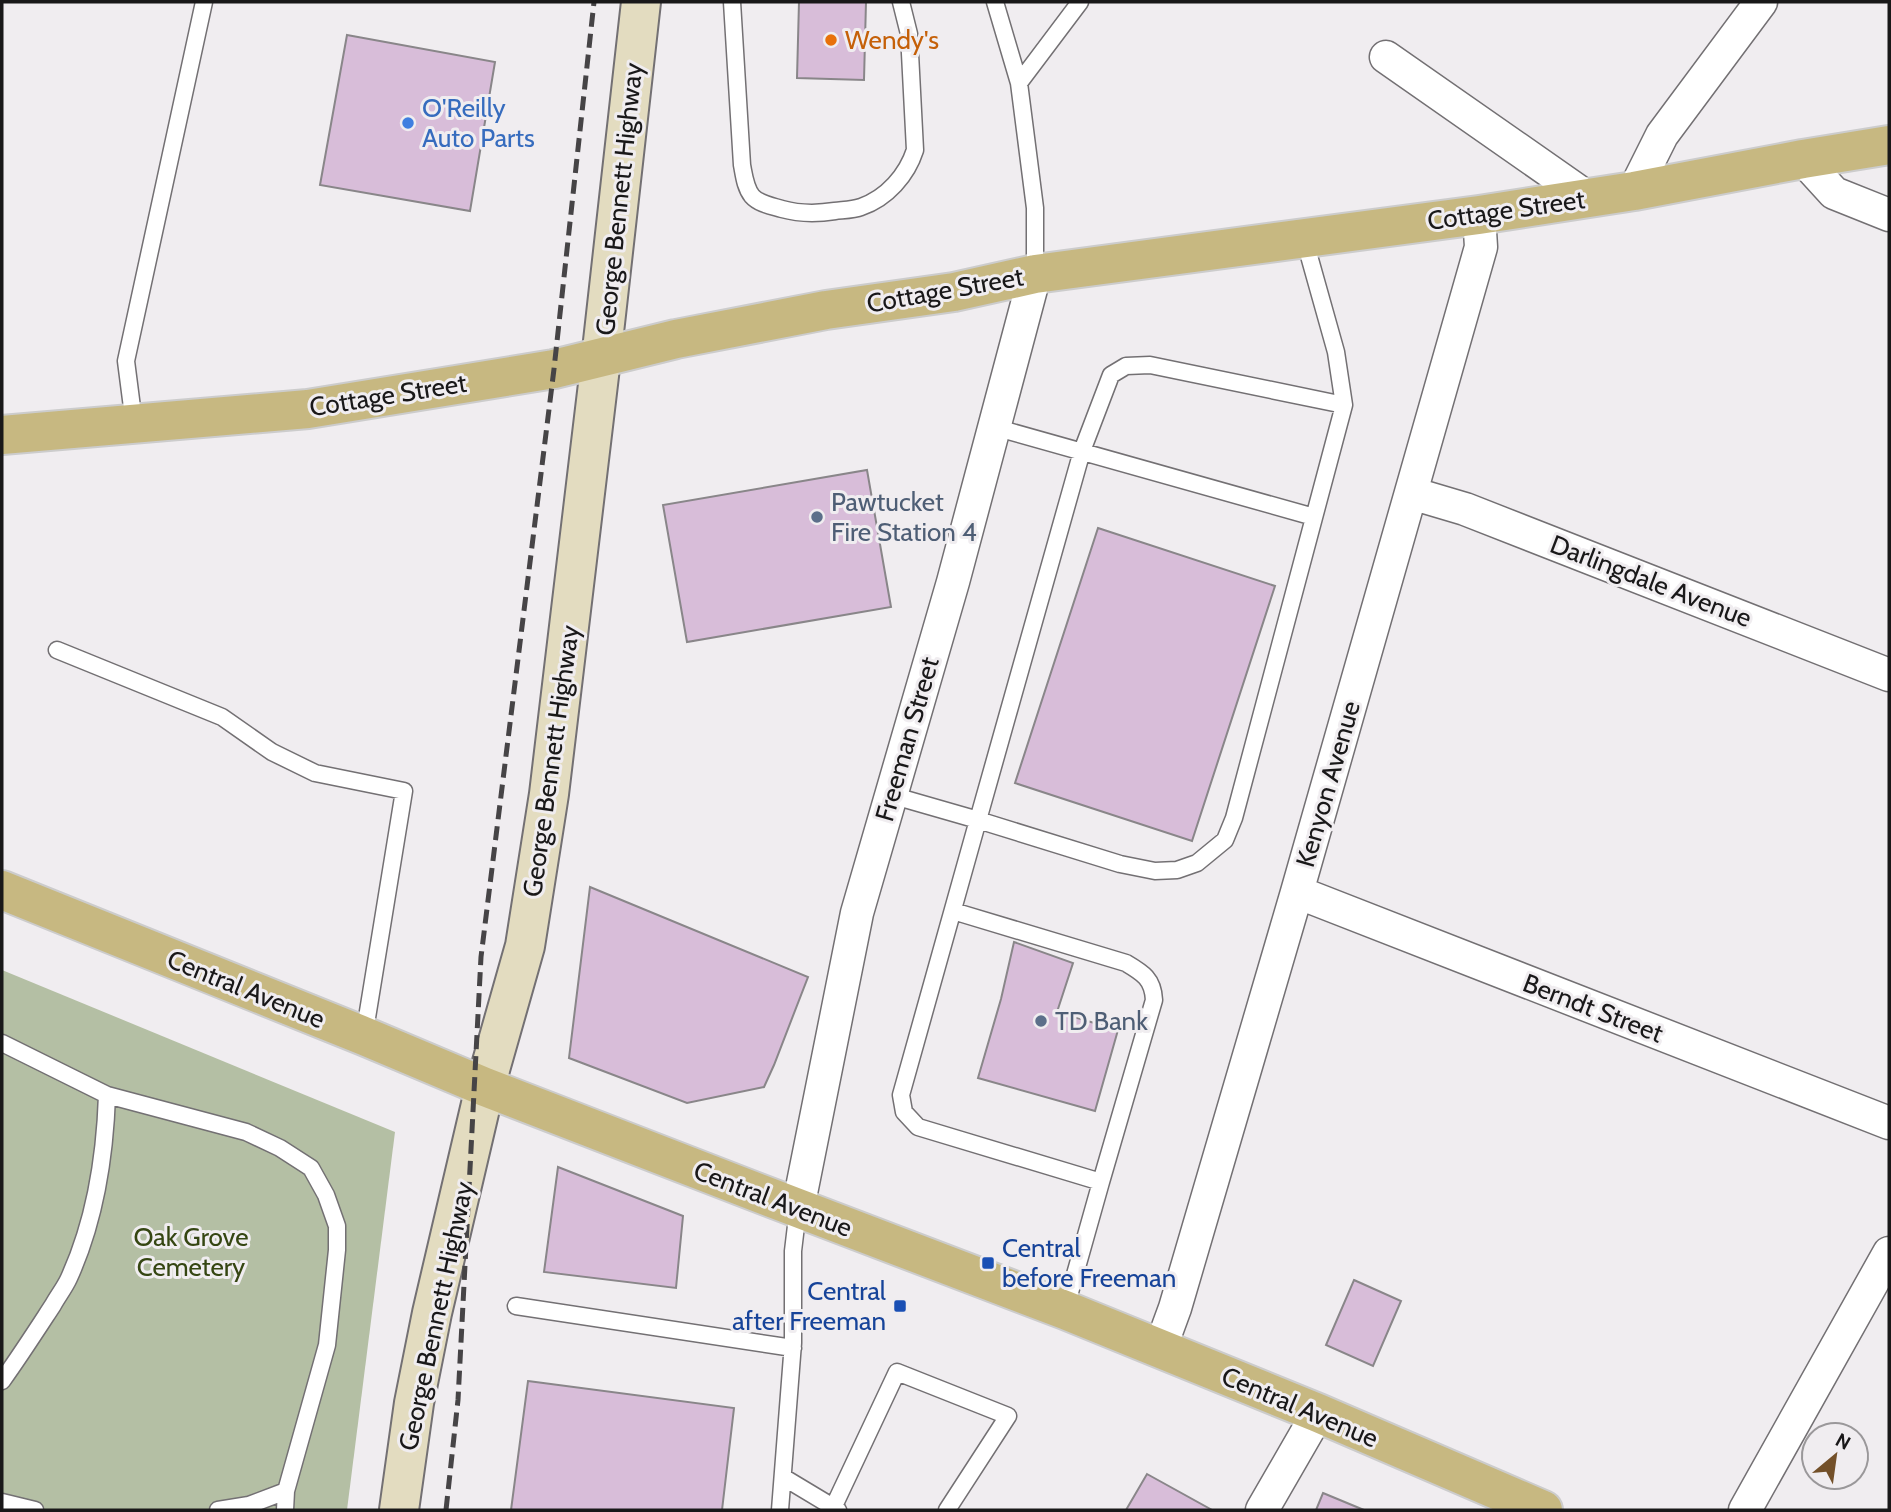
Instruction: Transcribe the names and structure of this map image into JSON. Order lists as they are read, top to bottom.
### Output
{
  "streets": {
    "main road": ["George Bennett Highway", "Cottage Street", "Central Avenue"],
    "street": [
      "Darlingdale Avenue",
      "Freeman Street",
      "Kenyon Avenue",
      "Berndt Street"
    ]
  },
  "crossings": [
    ["George Bennett Highway", "Cottage Street"],
    ["George Bennett Highway", "Central Avenue"],
    ["Cottage Street", "Freeman Street"],
    ["Cottage Street", "Kenyon Avenue"],
    ["Darlingdale Avenue", "Kenyon Avenue"],
    ["Freeman Street", "Central Avenue"],
    ["Kenyon Avenue", "Central Avenue"],
    ["Kenyon Avenue", "Berndt Street"]
  ],
  "parks": ["Oak Grove Cemetery"],
  "places": {
    "other": [
      "Wendy's",
      "O'Reilly Auto Parts",
      "Pawtucket Fire Station 4",
      "TD Bank"
    ],
    "transit": ["Central before Freeman", "Central after Freeman"]
  },
  "north": "top right"
}
